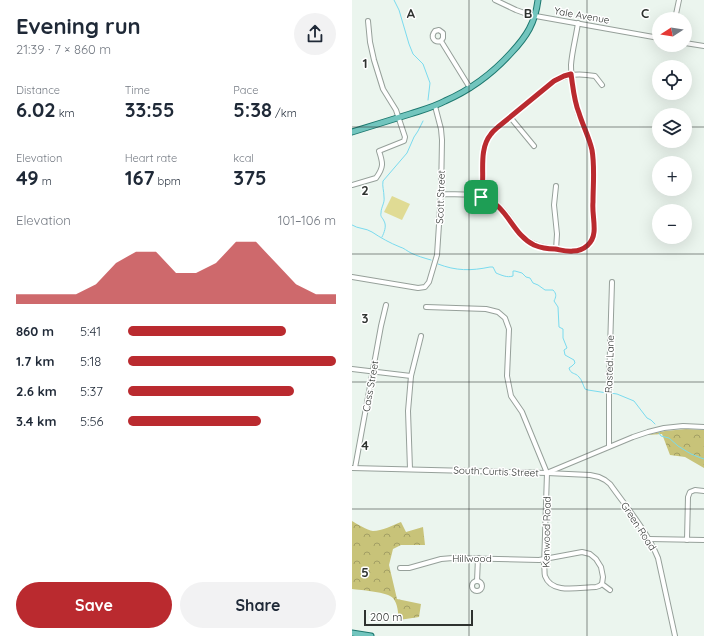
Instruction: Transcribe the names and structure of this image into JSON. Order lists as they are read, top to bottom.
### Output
{
  "streets": {
    "street": [
      "Yale Avenue",
      "Scott Street",
      "Rasted Lane",
      "Cass Street",
      "South Curtis Street",
      "Green Road",
      "Kenwood Road",
      "Hillwood"
    ]
  },
  "crossings": [
    ["Rasted Lane", "South Curtis Street"],
    ["Cass Street", "South Curtis Street"],
    ["South Curtis Street", "Green Road"],
    ["South Curtis Street", "Kenwood Road"],
    ["Green Road", "Kenwood Road"],
    ["Kenwood Road", "Hillwood"]
  ],
  "scale_bar": "200 m",
  "north": "left",
  "page": {
    "heading": ["Evening run", "21:39 · 7 × 860 m"],
    "map_buttons": ["+", "−"],
    "stats": [
      ["Distance", "6.02 km"],
      ["Time", "33:55"],
      ["Pace", "5:38 /km"],
      ["Elevation", "49 m"],
      ["Heart rate", "167 bpm"],
      ["kcal", "375"]
    ],
    "chart": ["Elevation", "101–106 m"],
    "list": [
      {
        "name": "860 m",
        "note": "5:41"
      },
      {
        "name": "1.7 km",
        "note": "5:18"
      },
      {
        "name": "2.6 km",
        "note": "5:37"
      },
      {
        "name": "3.4 km",
        "note": "5:56"
      }
    ],
    "buttons": ["Save", "Share"],
    "scale": "200 m"
  },
  "grid": {
    "columns": ["A", "B", "C"],
    "rows": [
      "1",
      "2",
      "3",
      "4",
      "5"
    ]
  }
}
